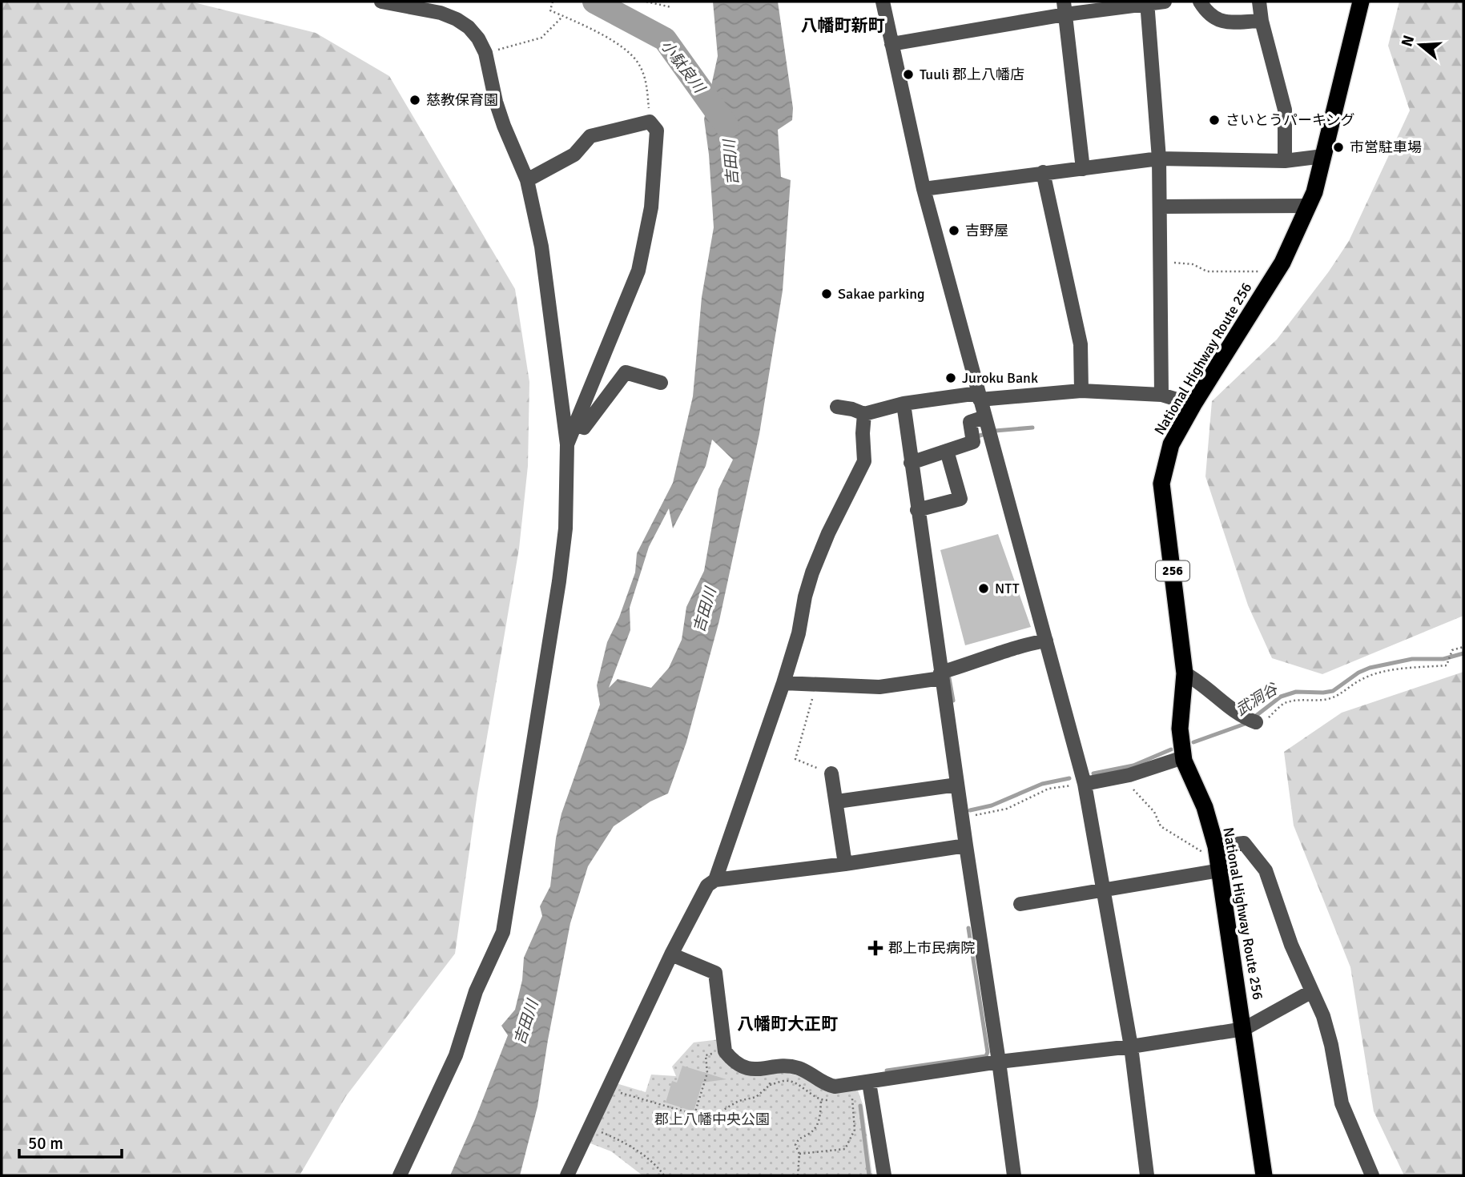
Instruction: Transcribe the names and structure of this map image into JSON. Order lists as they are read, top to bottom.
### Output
{
  "streets": {
    "highway": ["National Highway Route 256", "256"]
  },
  "districts": ["八幡町新町", "八幡町大正町"],
  "water": ["小駄良川", "吉田川", "武洞谷"],
  "parks": ["郡上八幡中央公園"],
  "places": {
    "other": [
      "Tuuli 郡上八幡店",
      "慈教保育園",
      "さいとうパーキング",
      "市営駐車場",
      "吉野屋",
      "Sakae parking",
      "Juroku Bank",
      "NTT"
    ],
    "health": ["郡上市民病院"]
  },
  "scale_bar": "50 m",
  "north": "left"
}
